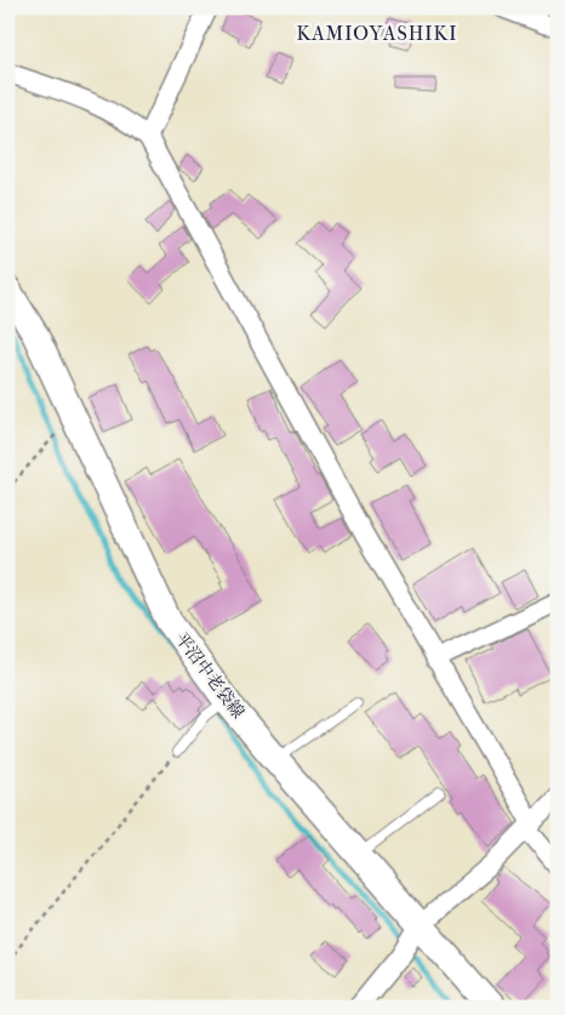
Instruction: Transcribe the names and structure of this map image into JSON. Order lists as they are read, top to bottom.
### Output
{
  "streets": {
    "main road": ["平沼中老袋線"]
  },
  "districts": ["KAMIOYASHIKI"]
}
